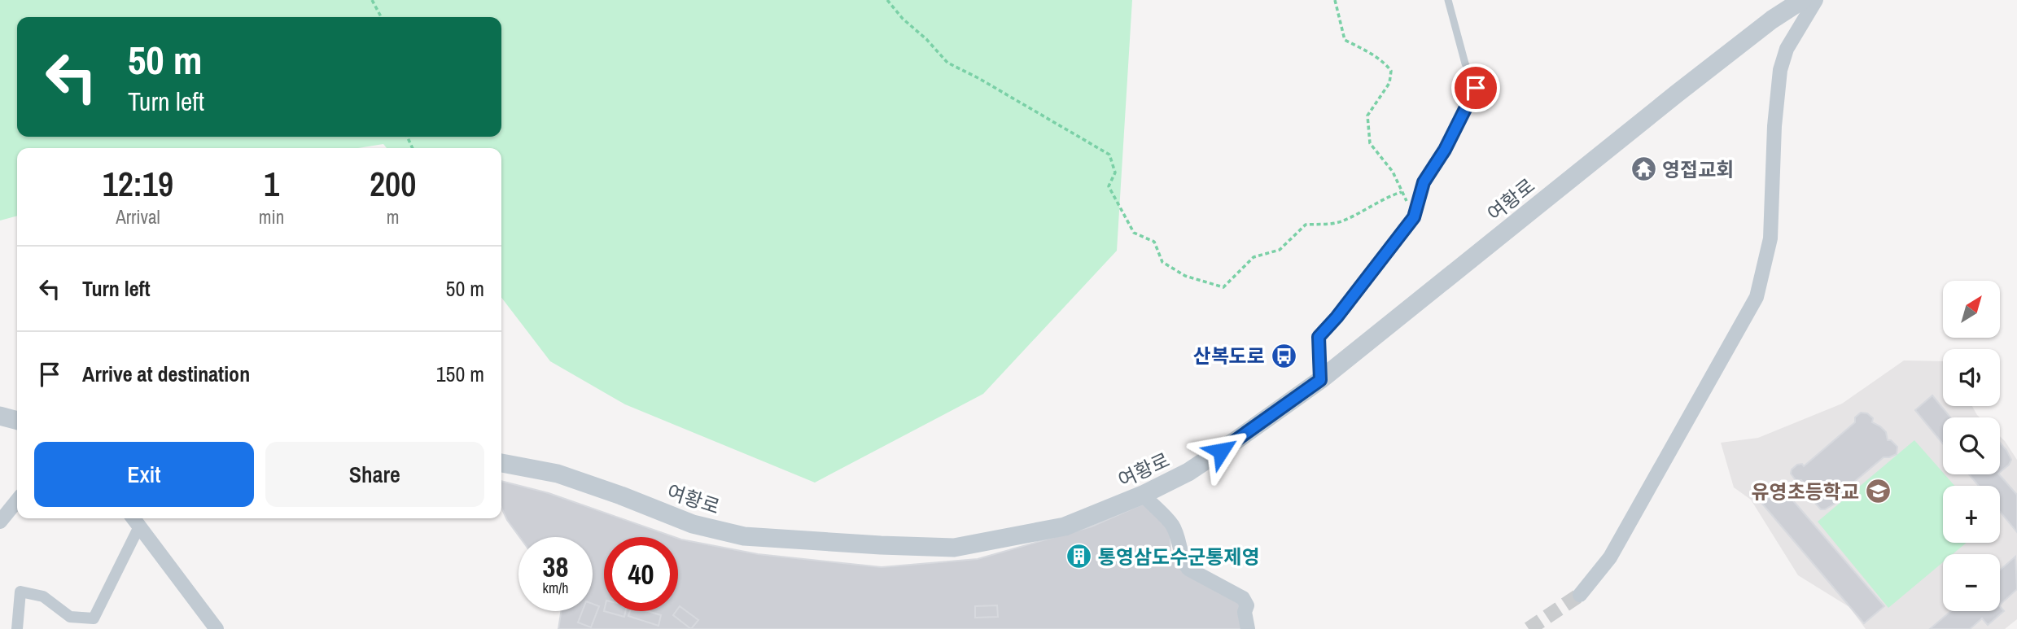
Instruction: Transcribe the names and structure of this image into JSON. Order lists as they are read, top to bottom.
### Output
{
  "streets": {
    "street": ["여황로"]
  },
  "places": {
    "temple": ["영접교회"],
    "bus stop": ["산복도로"],
    "school or university": ["유영초등학교"],
    "building": ["통영삼도수군통제영"]
  },
  "north": "top right",
  "page": {
    "turn": ["50 m", "Turn left"],
    "eta": [
      "12:19",
      "Arrival",
      "1",
      "min",
      "200",
      "m"
    ],
    "list": [
      {
        "name": "Turn left",
        "value": "50 m"
      },
      {
        "name": "Arrive at destination",
        "value": "150 m"
      }
    ],
    "map_buttons": ["+", "−"],
    "buttons": ["Exit", "Share"],
    "speed": "38 km/h",
    "limit": "40"
  }
}
